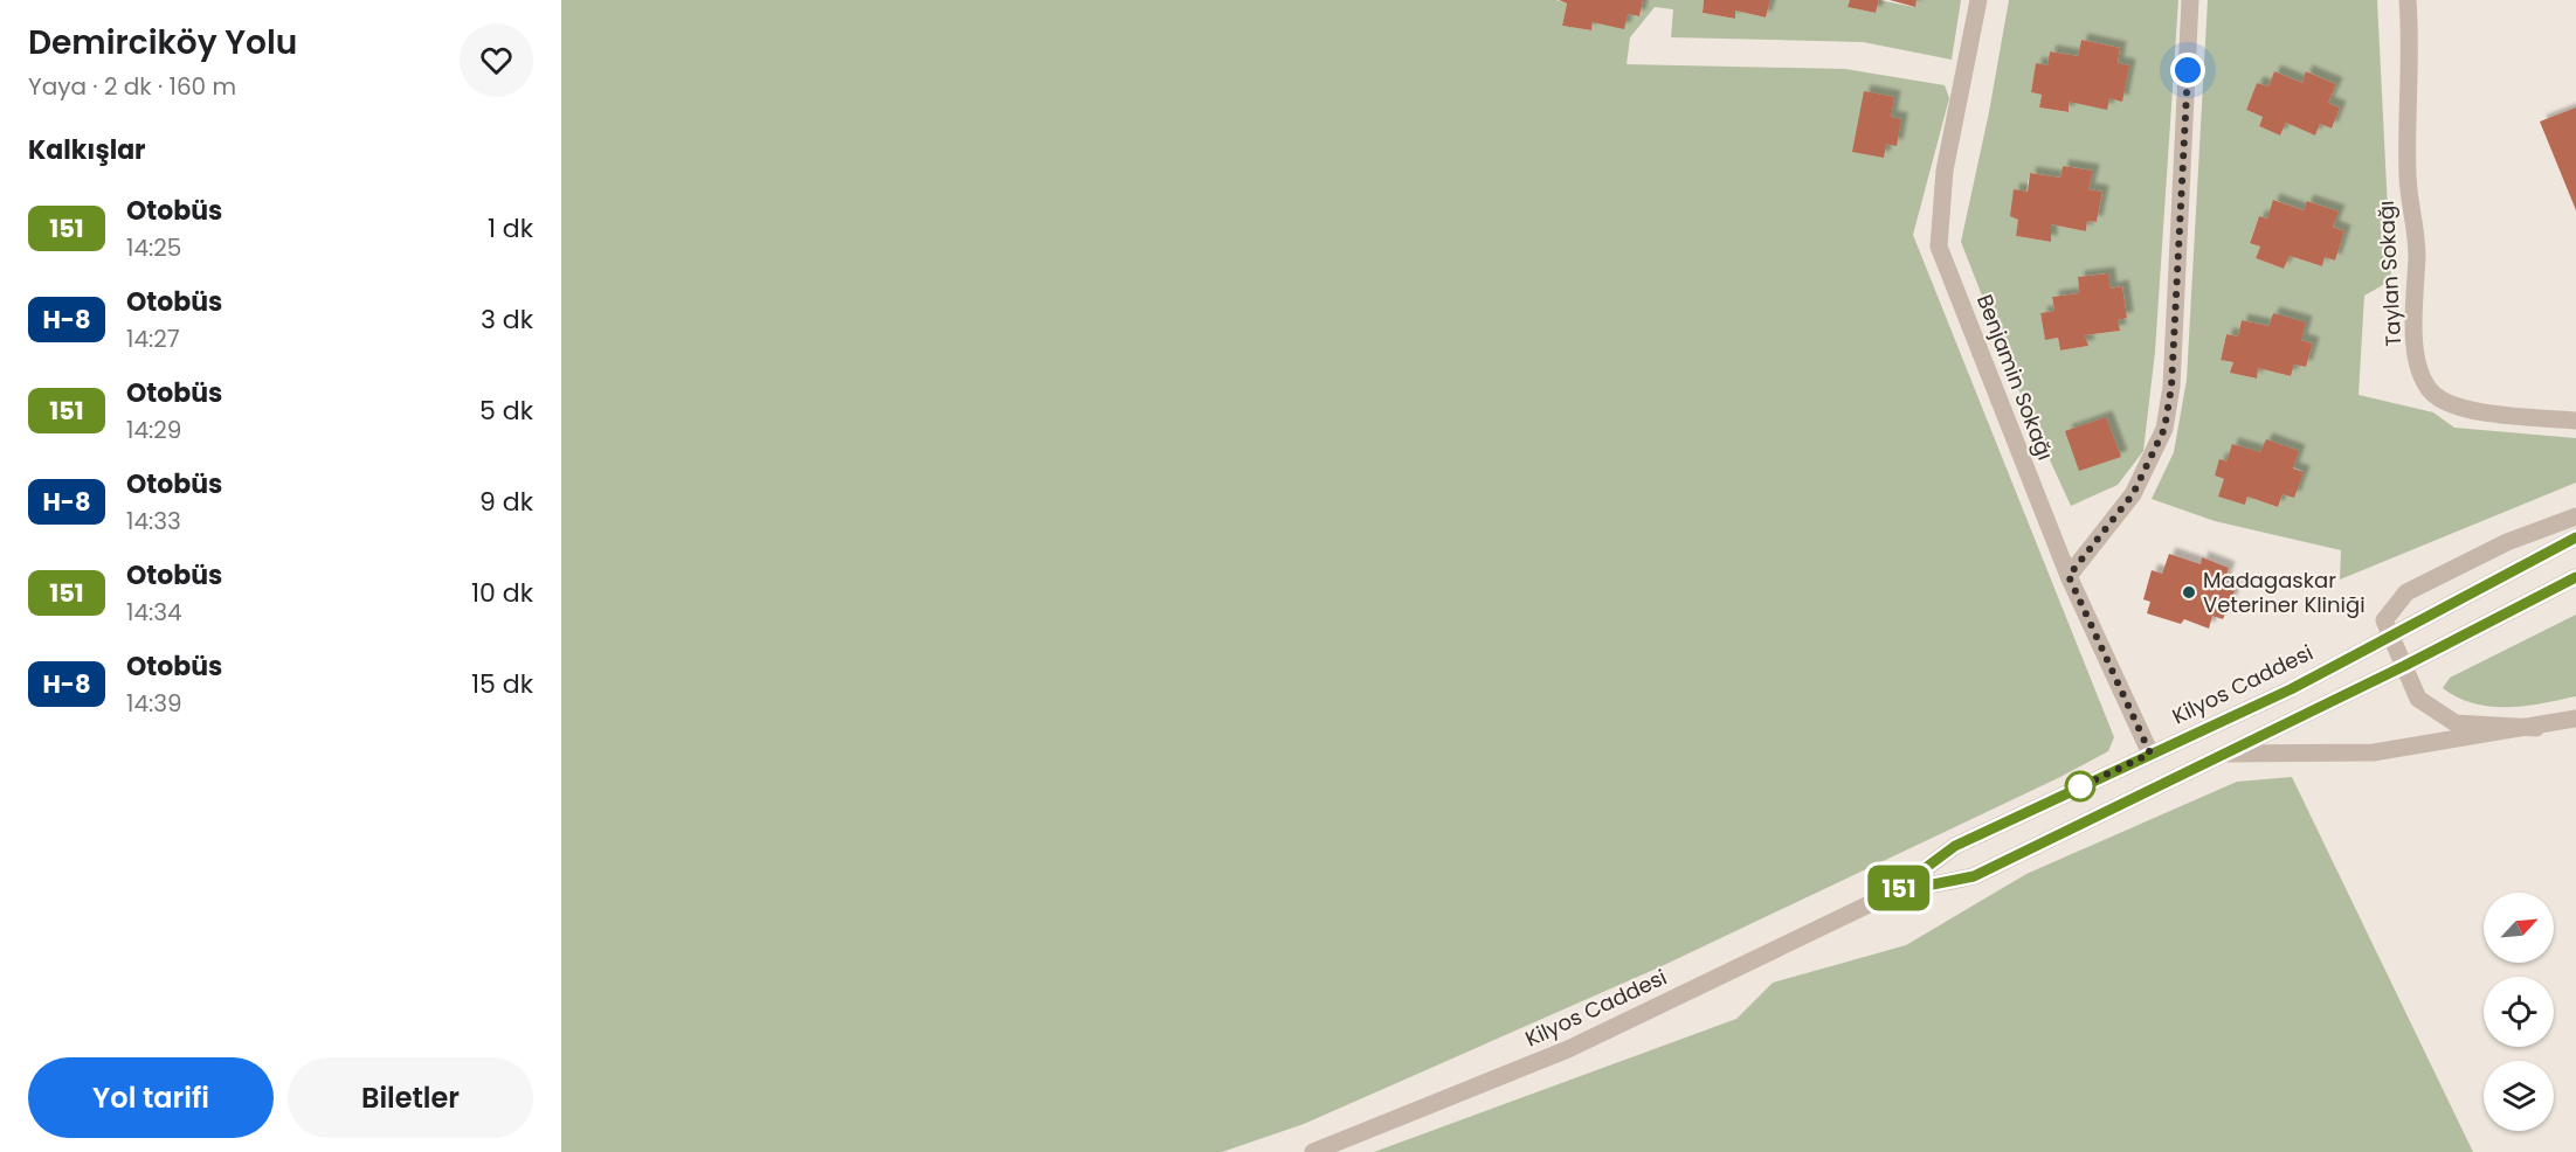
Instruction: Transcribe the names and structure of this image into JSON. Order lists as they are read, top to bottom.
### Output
{
  "streets": {
    "street": ["Taylan Sokağı", "Benjamin Sokağı", "Kilyos Caddesi"]
  },
  "crossings": [
    ["Benjamin Sokağı", "Kilyos Caddesi"]
  ],
  "places": ["Madagaskar Veteriner Kliniği"],
  "lines": ["bus line 151"],
  "north": "top right",
  "page": {
    "heading": [
      ["Demirciköy Yolu", "Yaya · 2 dk · 160 m"],
      "Kalkışlar"
    ],
    "on_map": "151",
    "list": [
      {
        "mark": "151",
        "name": "Otobüs",
        "note": "14:25",
        "value": "1 dk"
      },
      {
        "mark": "H-8",
        "name": "Otobüs",
        "note": "14:27",
        "value": "3 dk"
      },
      {
        "mark": "151",
        "name": "Otobüs",
        "note": "14:29",
        "value": "5 dk"
      },
      {
        "mark": "H-8",
        "name": "Otobüs",
        "note": "14:33",
        "value": "9 dk"
      },
      {
        "mark": "151",
        "name": "Otobüs",
        "note": "14:34",
        "value": "10 dk"
      },
      {
        "mark": "H-8",
        "name": "Otobüs",
        "note": "14:39",
        "value": "15 dk"
      }
    ],
    "buttons": ["Yol tarifi", "Biletler"]
  }
}
